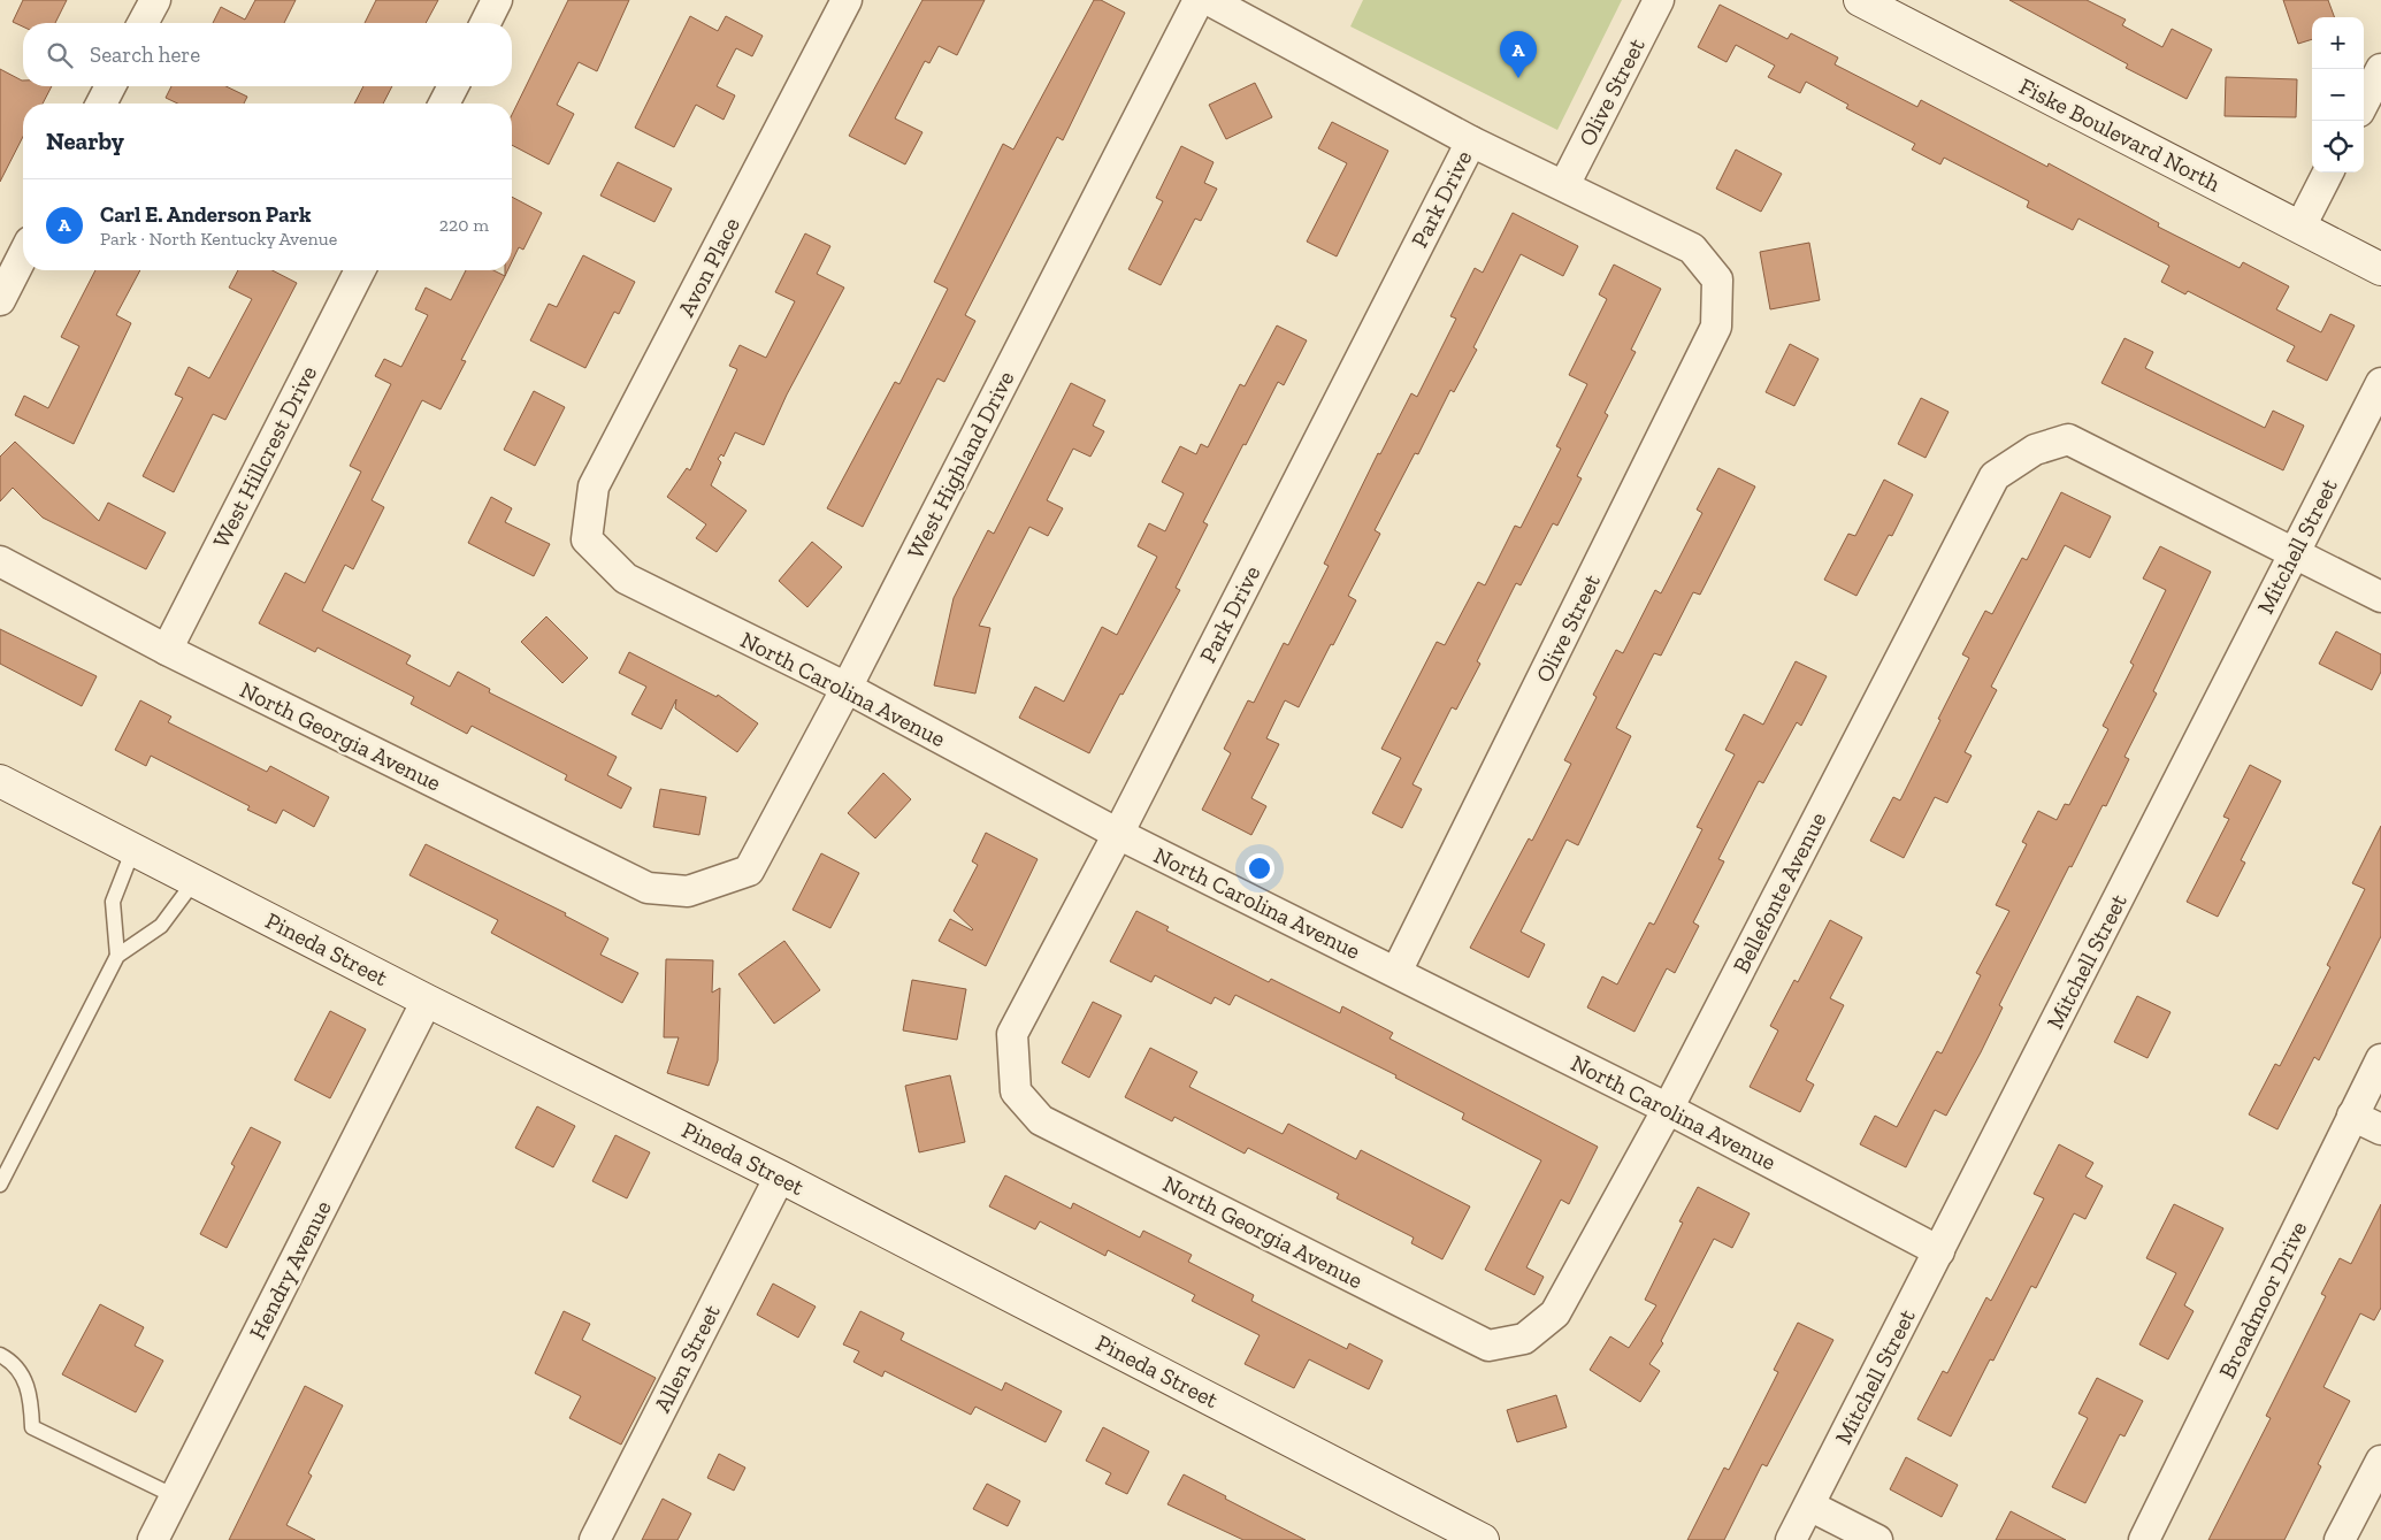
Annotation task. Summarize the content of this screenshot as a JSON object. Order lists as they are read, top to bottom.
{
  "streets": {
    "street": [
      "Olive Street",
      "Fiske Boulevard North",
      "Park Drive",
      "Avon Place",
      "West Hillcrest Drive",
      "West Highland Drive",
      "Mitchell Street",
      "North Carolina Avenue",
      "North Georgia Avenue",
      "Bellefonte Avenue",
      "Pineda Street",
      "Hendry Avenue",
      "Broadmoor Drive",
      "Allen Street"
    ]
  },
  "crossings": [
    ["Olive Street", "North Carolina Avenue"],
    ["Park Drive", "North Carolina Avenue"],
    ["Park Drive", "North Georgia Avenue"],
    ["Avon Place", "North Carolina Avenue"],
    ["West Hillcrest Drive", "North Georgia Avenue"],
    ["West Highland Drive", "North Carolina Avenue"],
    ["West Highland Drive", "North Georgia Avenue"],
    ["Mitchell Street", "North Carolina Avenue"],
    ["Mitchell Street", "Bellefonte Avenue"],
    ["North Carolina Avenue", "Bellefonte Avenue"],
    ["North Georgia Avenue", "Bellefonte Avenue"],
    ["Pineda Street", "Hendry Avenue"],
    ["Pineda Street", "Allen Street"]
  ],
  "page": {
    "map_buttons": ["+", "−"],
    "search": "Search here",
    "pins": "A",
    "heading": "Nearby",
    "list": [
      {
        "mark": "A",
        "name": "Carl E. Anderson Park",
        "note": "Park · North Kentucky Avenue",
        "value": "220 m"
      }
    ]
  }
}
